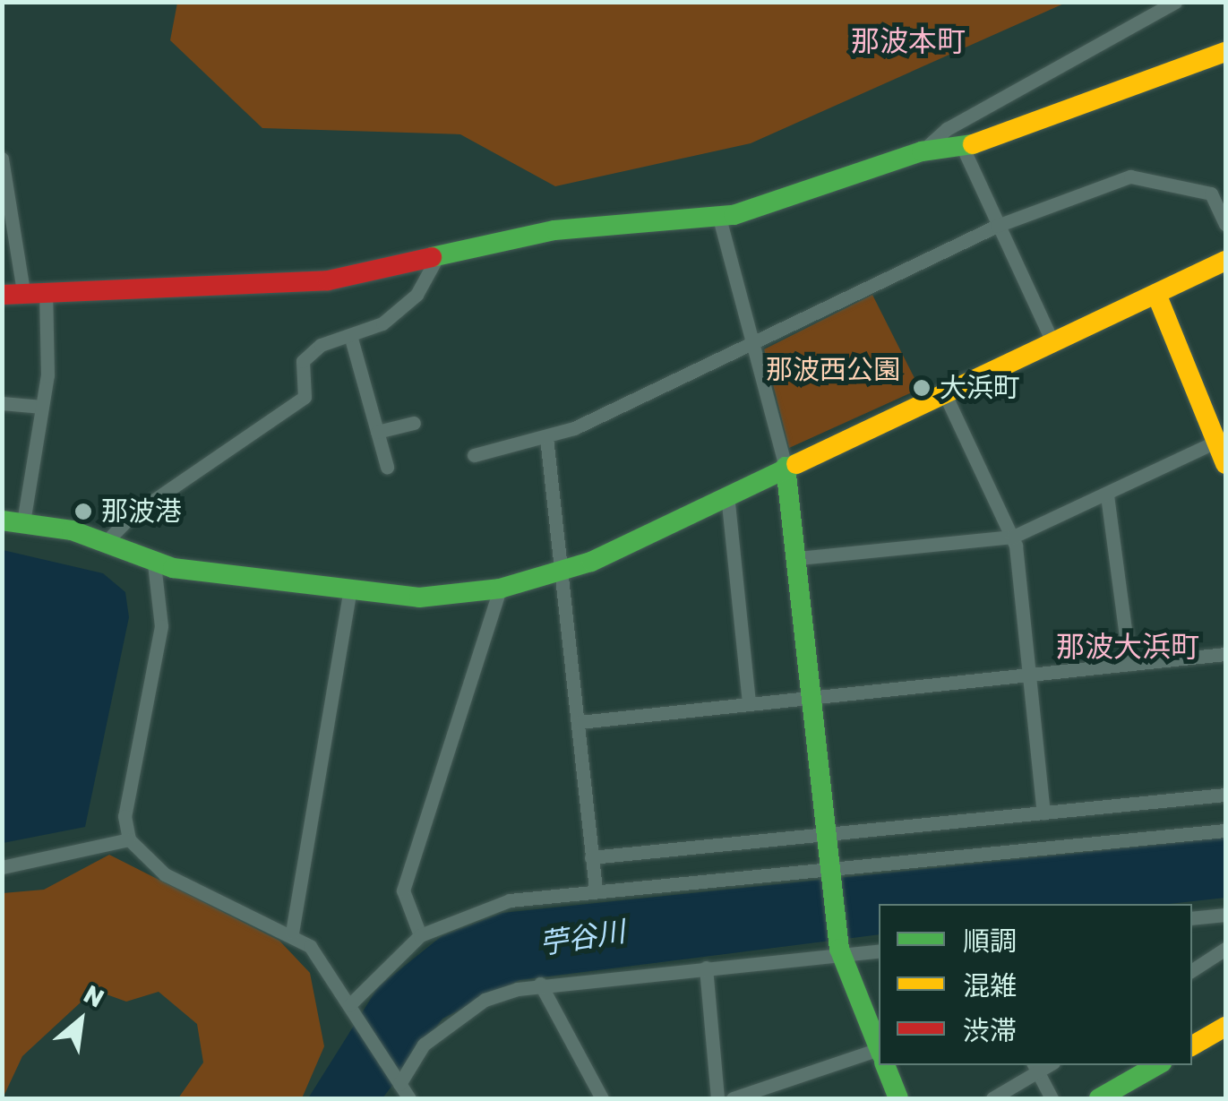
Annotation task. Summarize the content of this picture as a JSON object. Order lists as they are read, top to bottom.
{
  "districts": ["那波本町", "那波大浜町"],
  "water": ["苧谷川"],
  "parks": ["那波西公園"],
  "places": ["大浜町", "那波港"],
  "legend": ["順調", "混雑", "渋滞"],
  "north": "top right"
}
